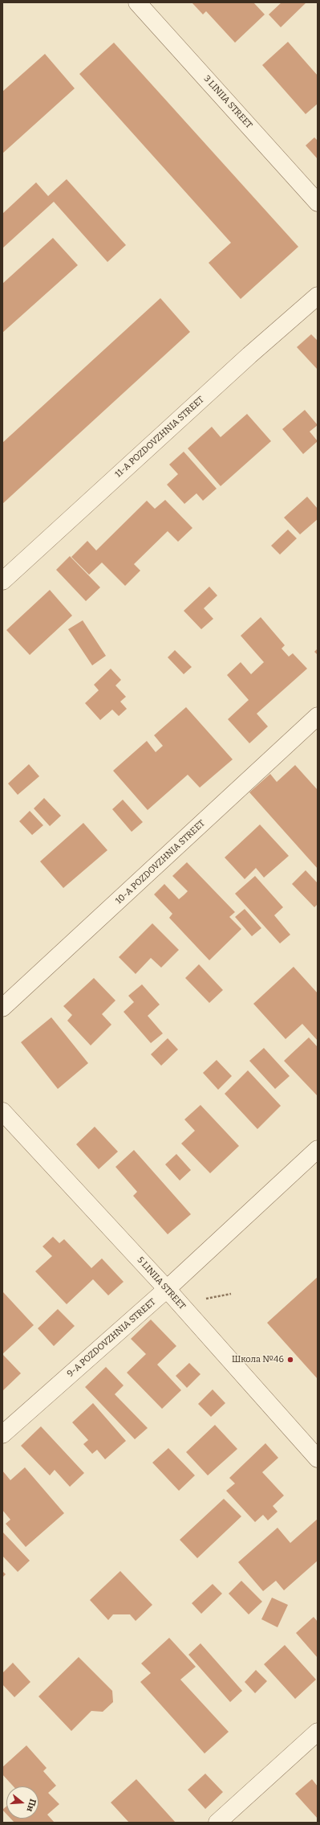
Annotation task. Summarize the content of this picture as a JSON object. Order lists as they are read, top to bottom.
{
  "streets": {
    "street": [
      "3 LINIIA STREET",
      "11-A POZDOVZHNIA STREET",
      "10-A POZDOVZHNIA STREET",
      "5 LINIIA STREET",
      "9-A POZDOVZHNIA STREET"
    ]
  },
  "crossings": [
    ["5 LINIIA STREET", "9-A POZDOVZHNIA STREET"]
  ],
  "places": ["Школа №46"],
  "north": "right"
}
